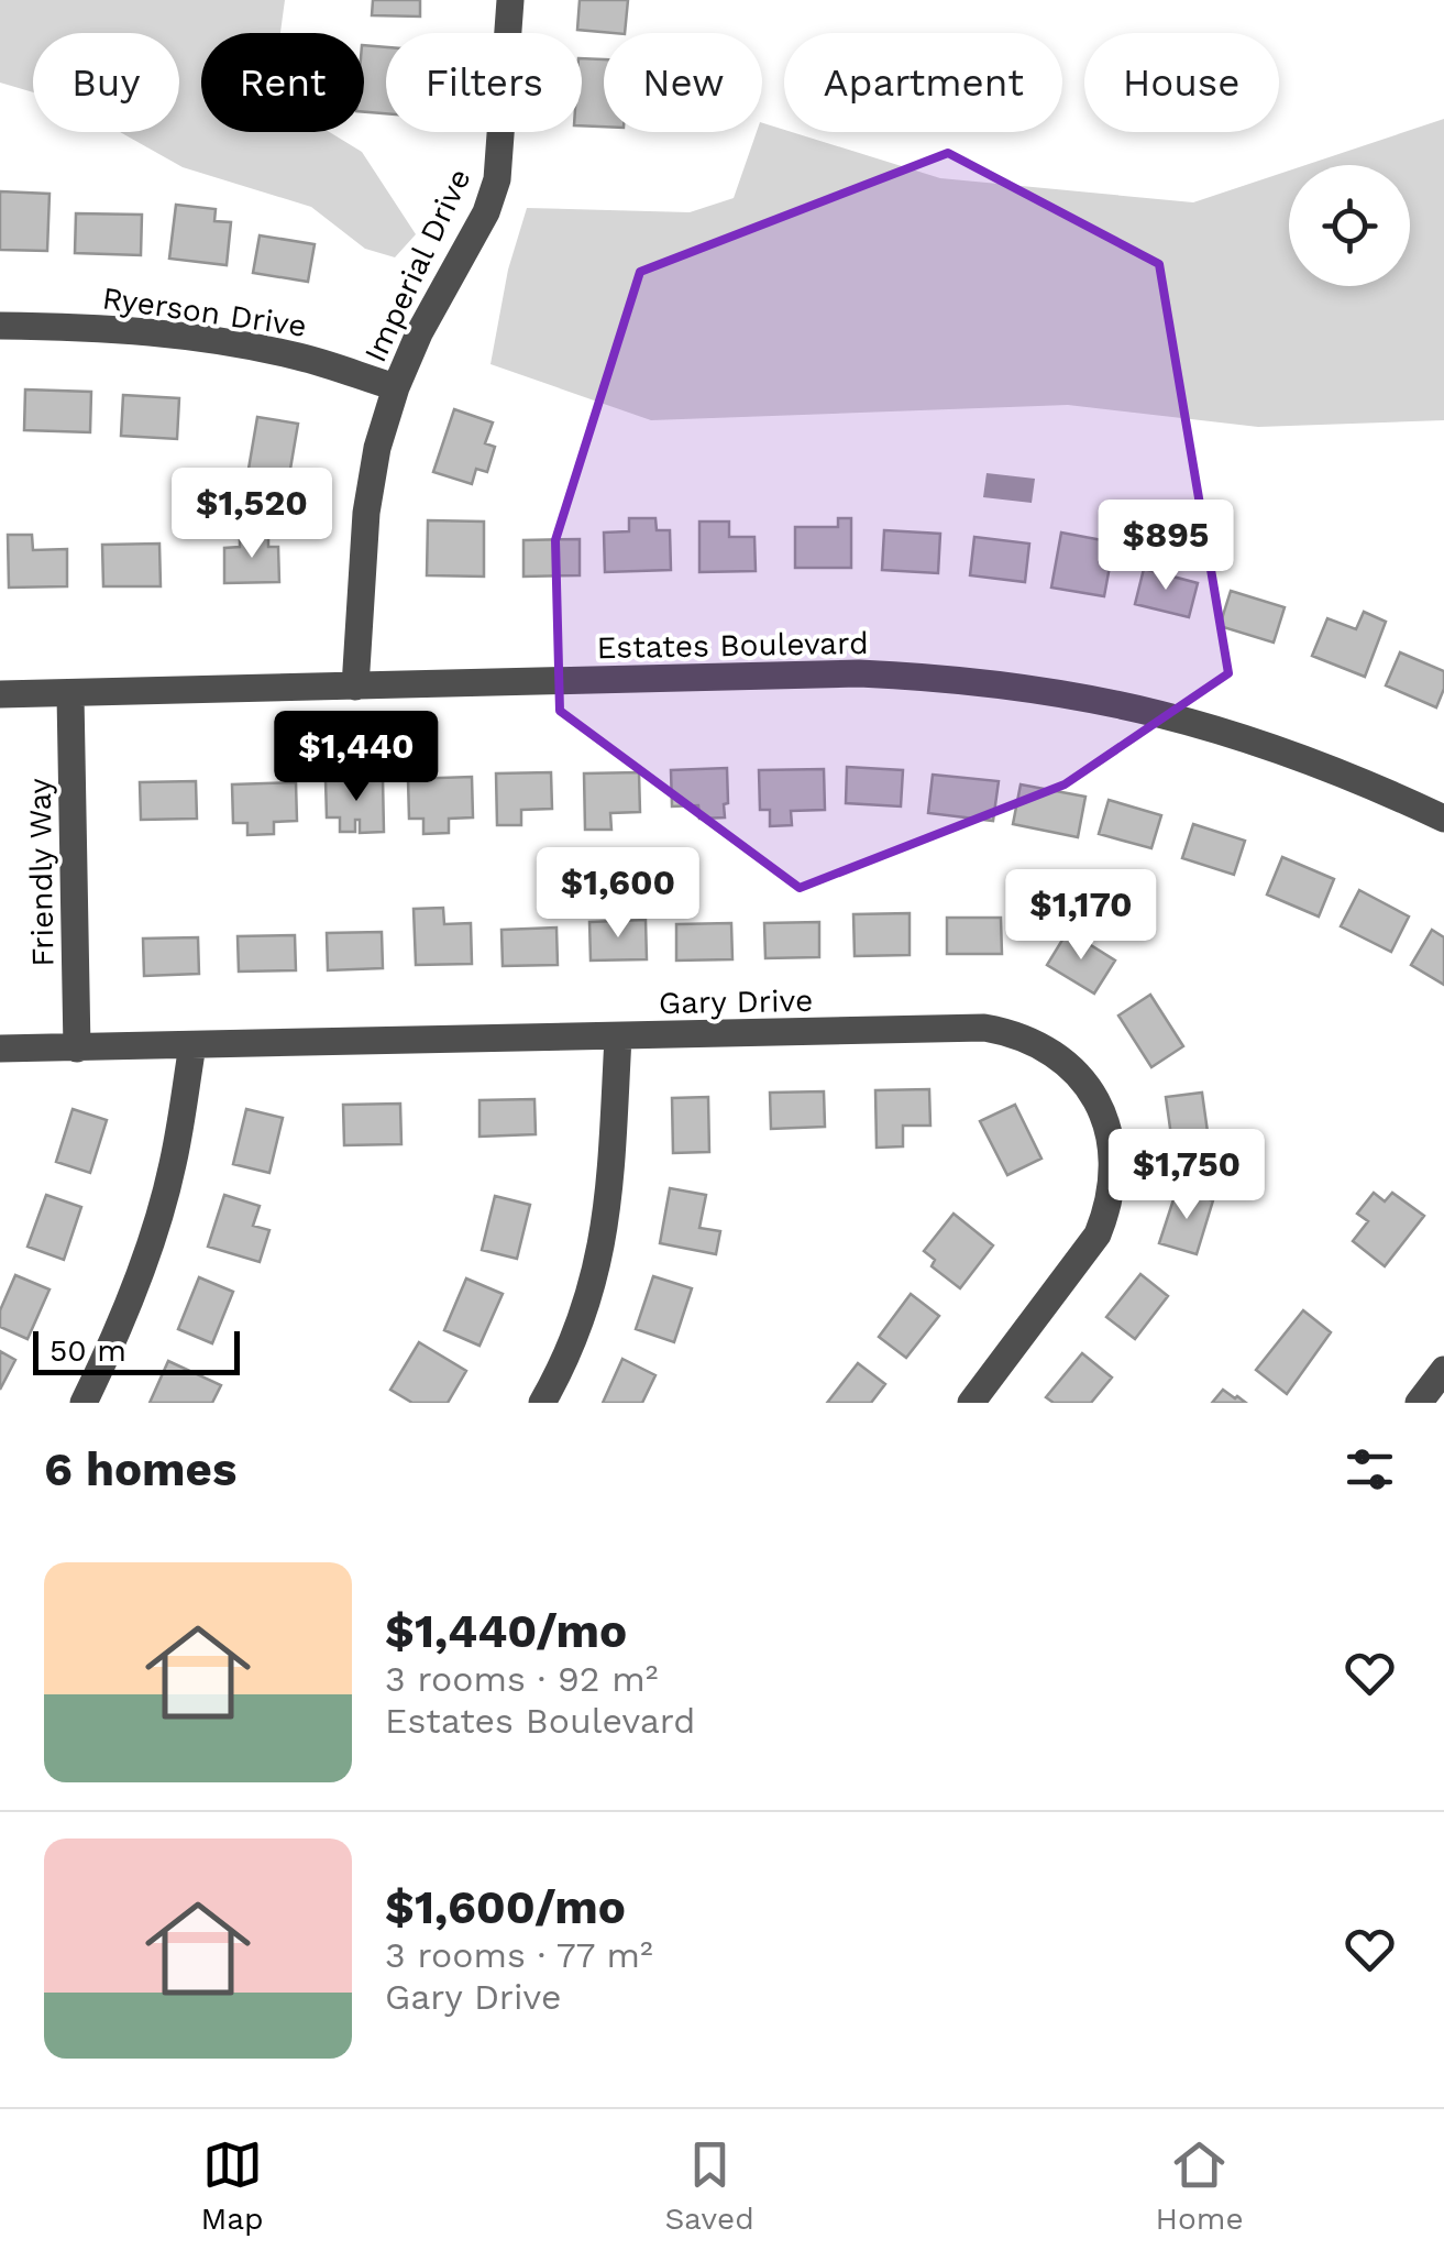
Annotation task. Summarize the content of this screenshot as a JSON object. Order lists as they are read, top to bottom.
{
  "streets": {
    "street": [
      "Imperial Drive",
      "Ryerson Drive",
      "Estates Boulevard",
      "Friendly Way",
      "Gary Drive"
    ]
  },
  "crossings": [
    ["Imperial Drive", "Ryerson Drive"],
    ["Imperial Drive", "Estates Boulevard"],
    ["Estates Boulevard", "Friendly Way"],
    ["Friendly Way", "Gary Drive"]
  ],
  "scale_bar": "50 m",
  "page": {
    "chip": [
      "Buy",
      "Rent",
      "Filters",
      "New",
      "Apartment",
      "House"
    ],
    "price": [
      "$1,520",
      "$895",
      "$1,440",
      "$1,600",
      "$1,170",
      "$1,750"
    ],
    "scale": "50 m",
    "heading": "6 homes",
    "list": [
      {
        "name": "$1,440/mo",
        "note": "3 rooms · 92 m² · Estates Boulevard"
      },
      {
        "name": "$1,600/mo",
        "note": "3 rooms · 77 m² · Gary Drive"
      }
    ],
    "tabs": ["Map", "Saved", "Home"]
  }
}
